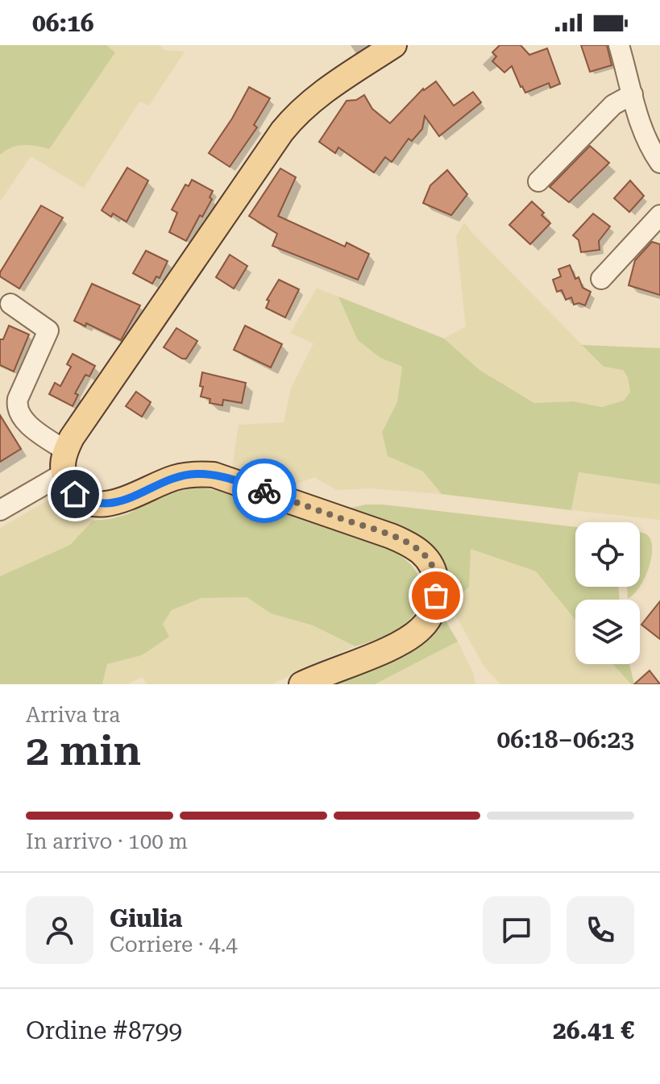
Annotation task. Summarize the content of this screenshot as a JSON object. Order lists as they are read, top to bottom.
{
  "page": {
    "status": "06:16",
    "heading": ["2 min", "Arriva tra", "06:18–06:23"],
    "panel": [
      "Giulia",
      "Corriere · 4.4",
      "Ordine #8799",
      "26.41 €"
    ],
    "bar": "In arrivo · 100 m"
  }
}
